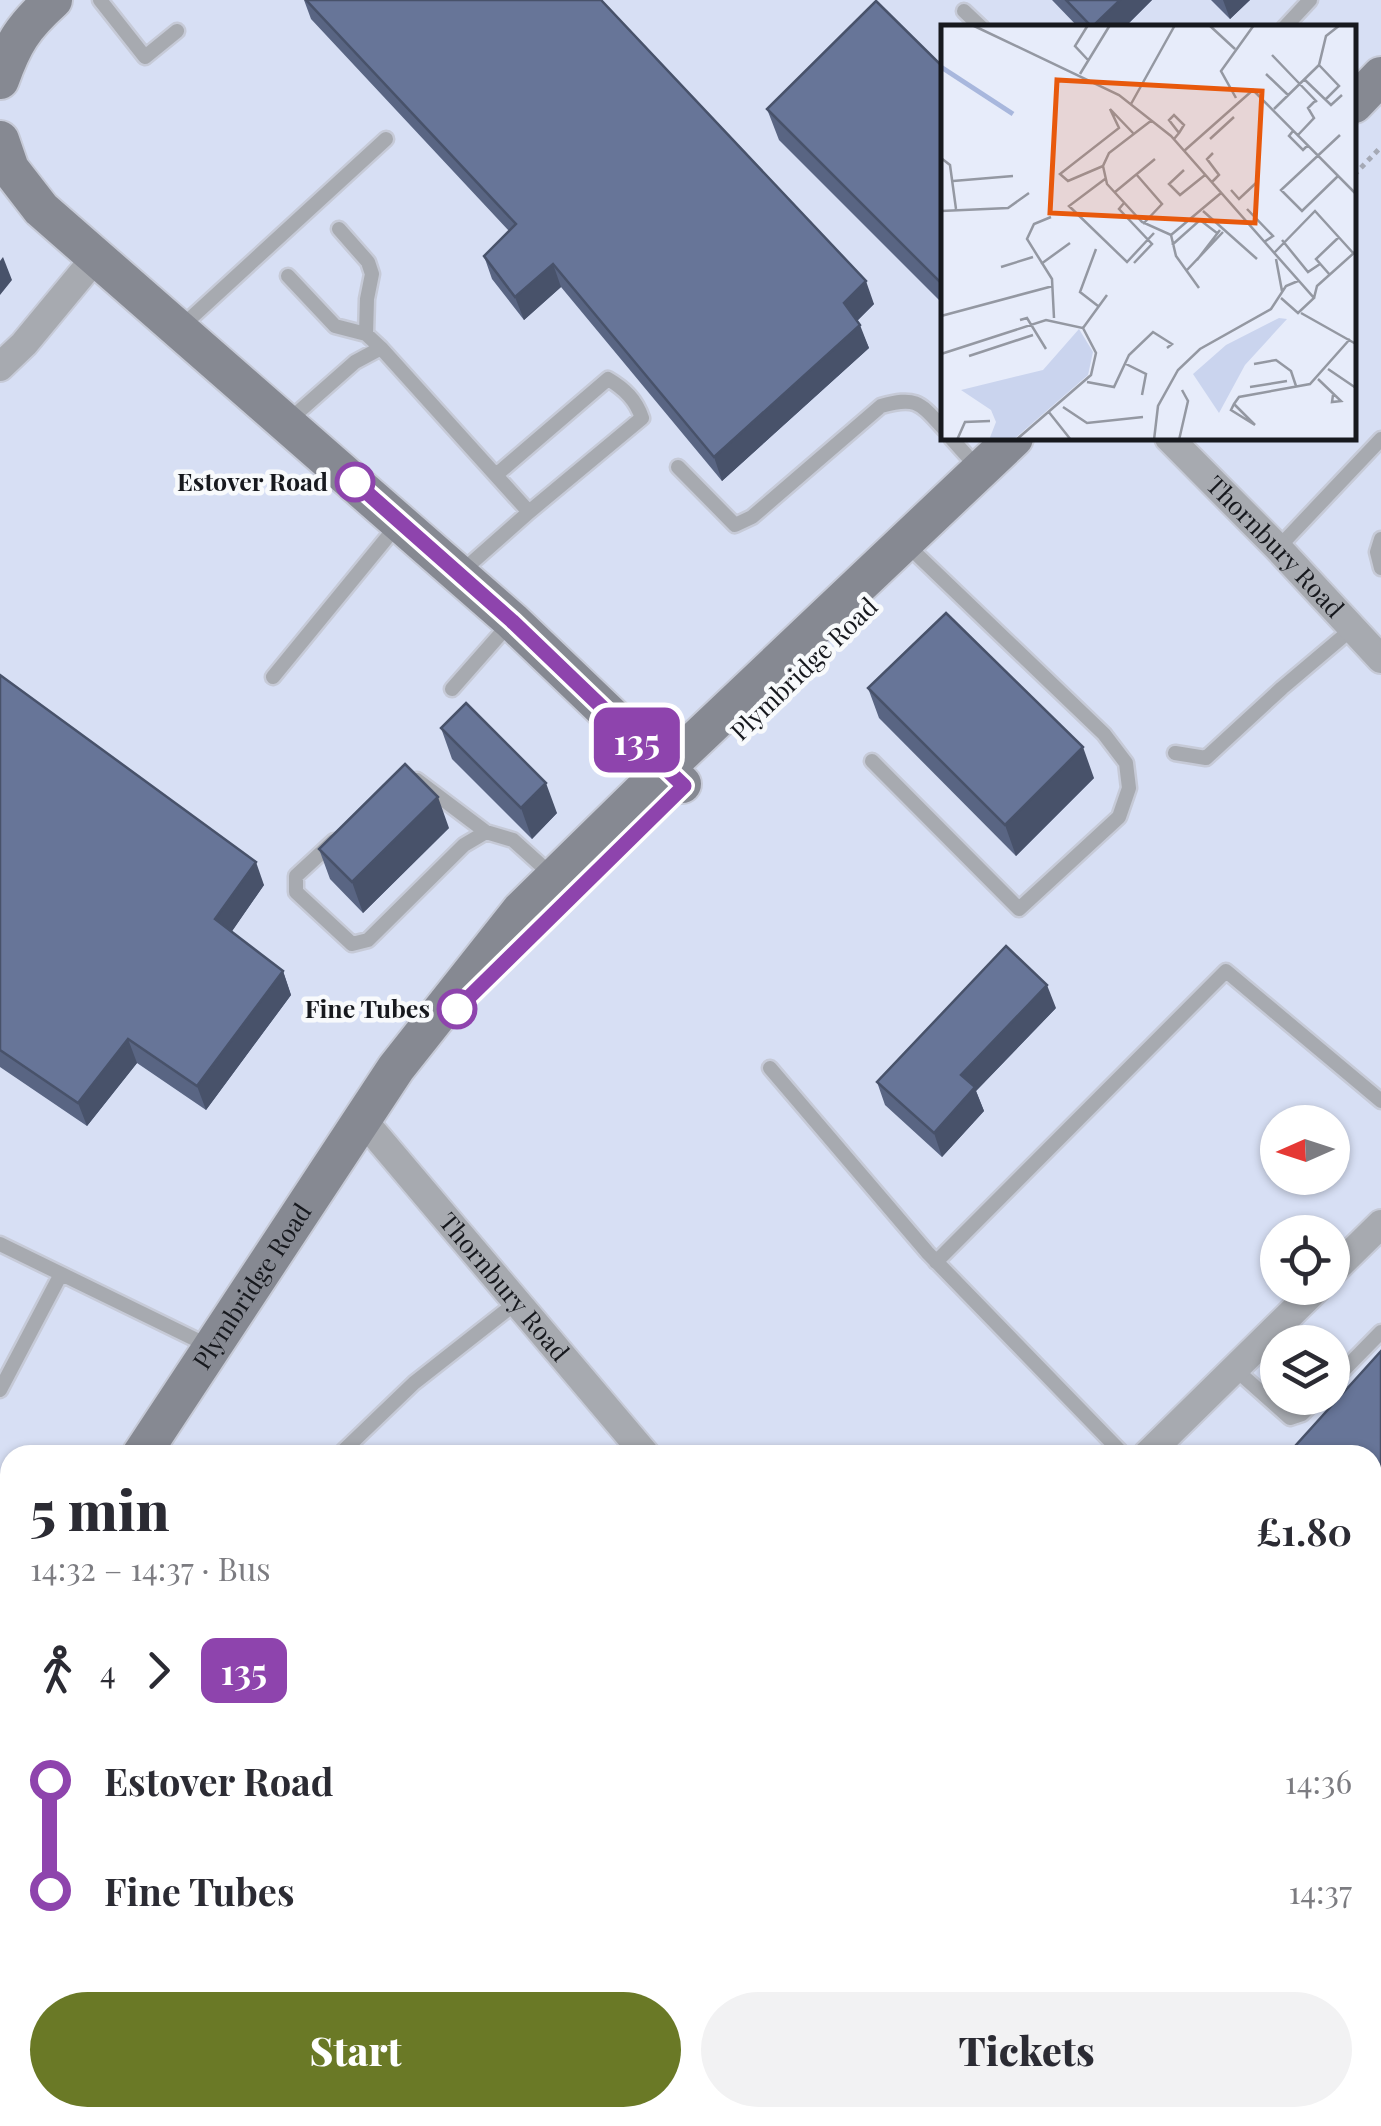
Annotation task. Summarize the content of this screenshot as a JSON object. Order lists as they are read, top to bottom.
{
  "streets": {
    "main road": ["Plymbridge Road"],
    "street": ["Thornbury Road"]
  },
  "crossings": [
    ["Thornbury Road", "Plymbridge Road"]
  ],
  "places": ["Estover Road", "Fine Tubes"],
  "lines": ["bus line 135"],
  "north": "left",
  "page": {
    "on_map": "135",
    "heading": ["5 min", "14:32 – 14:37 · Bus", "£1.80"],
    "legs": ["4", "135"],
    "list": [
      {
        "name": "Estover Road",
        "value": "14:36"
      },
      {
        "name": "Fine Tubes",
        "value": "14:37"
      }
    ],
    "buttons": ["Start", "Tickets"]
  }
}
